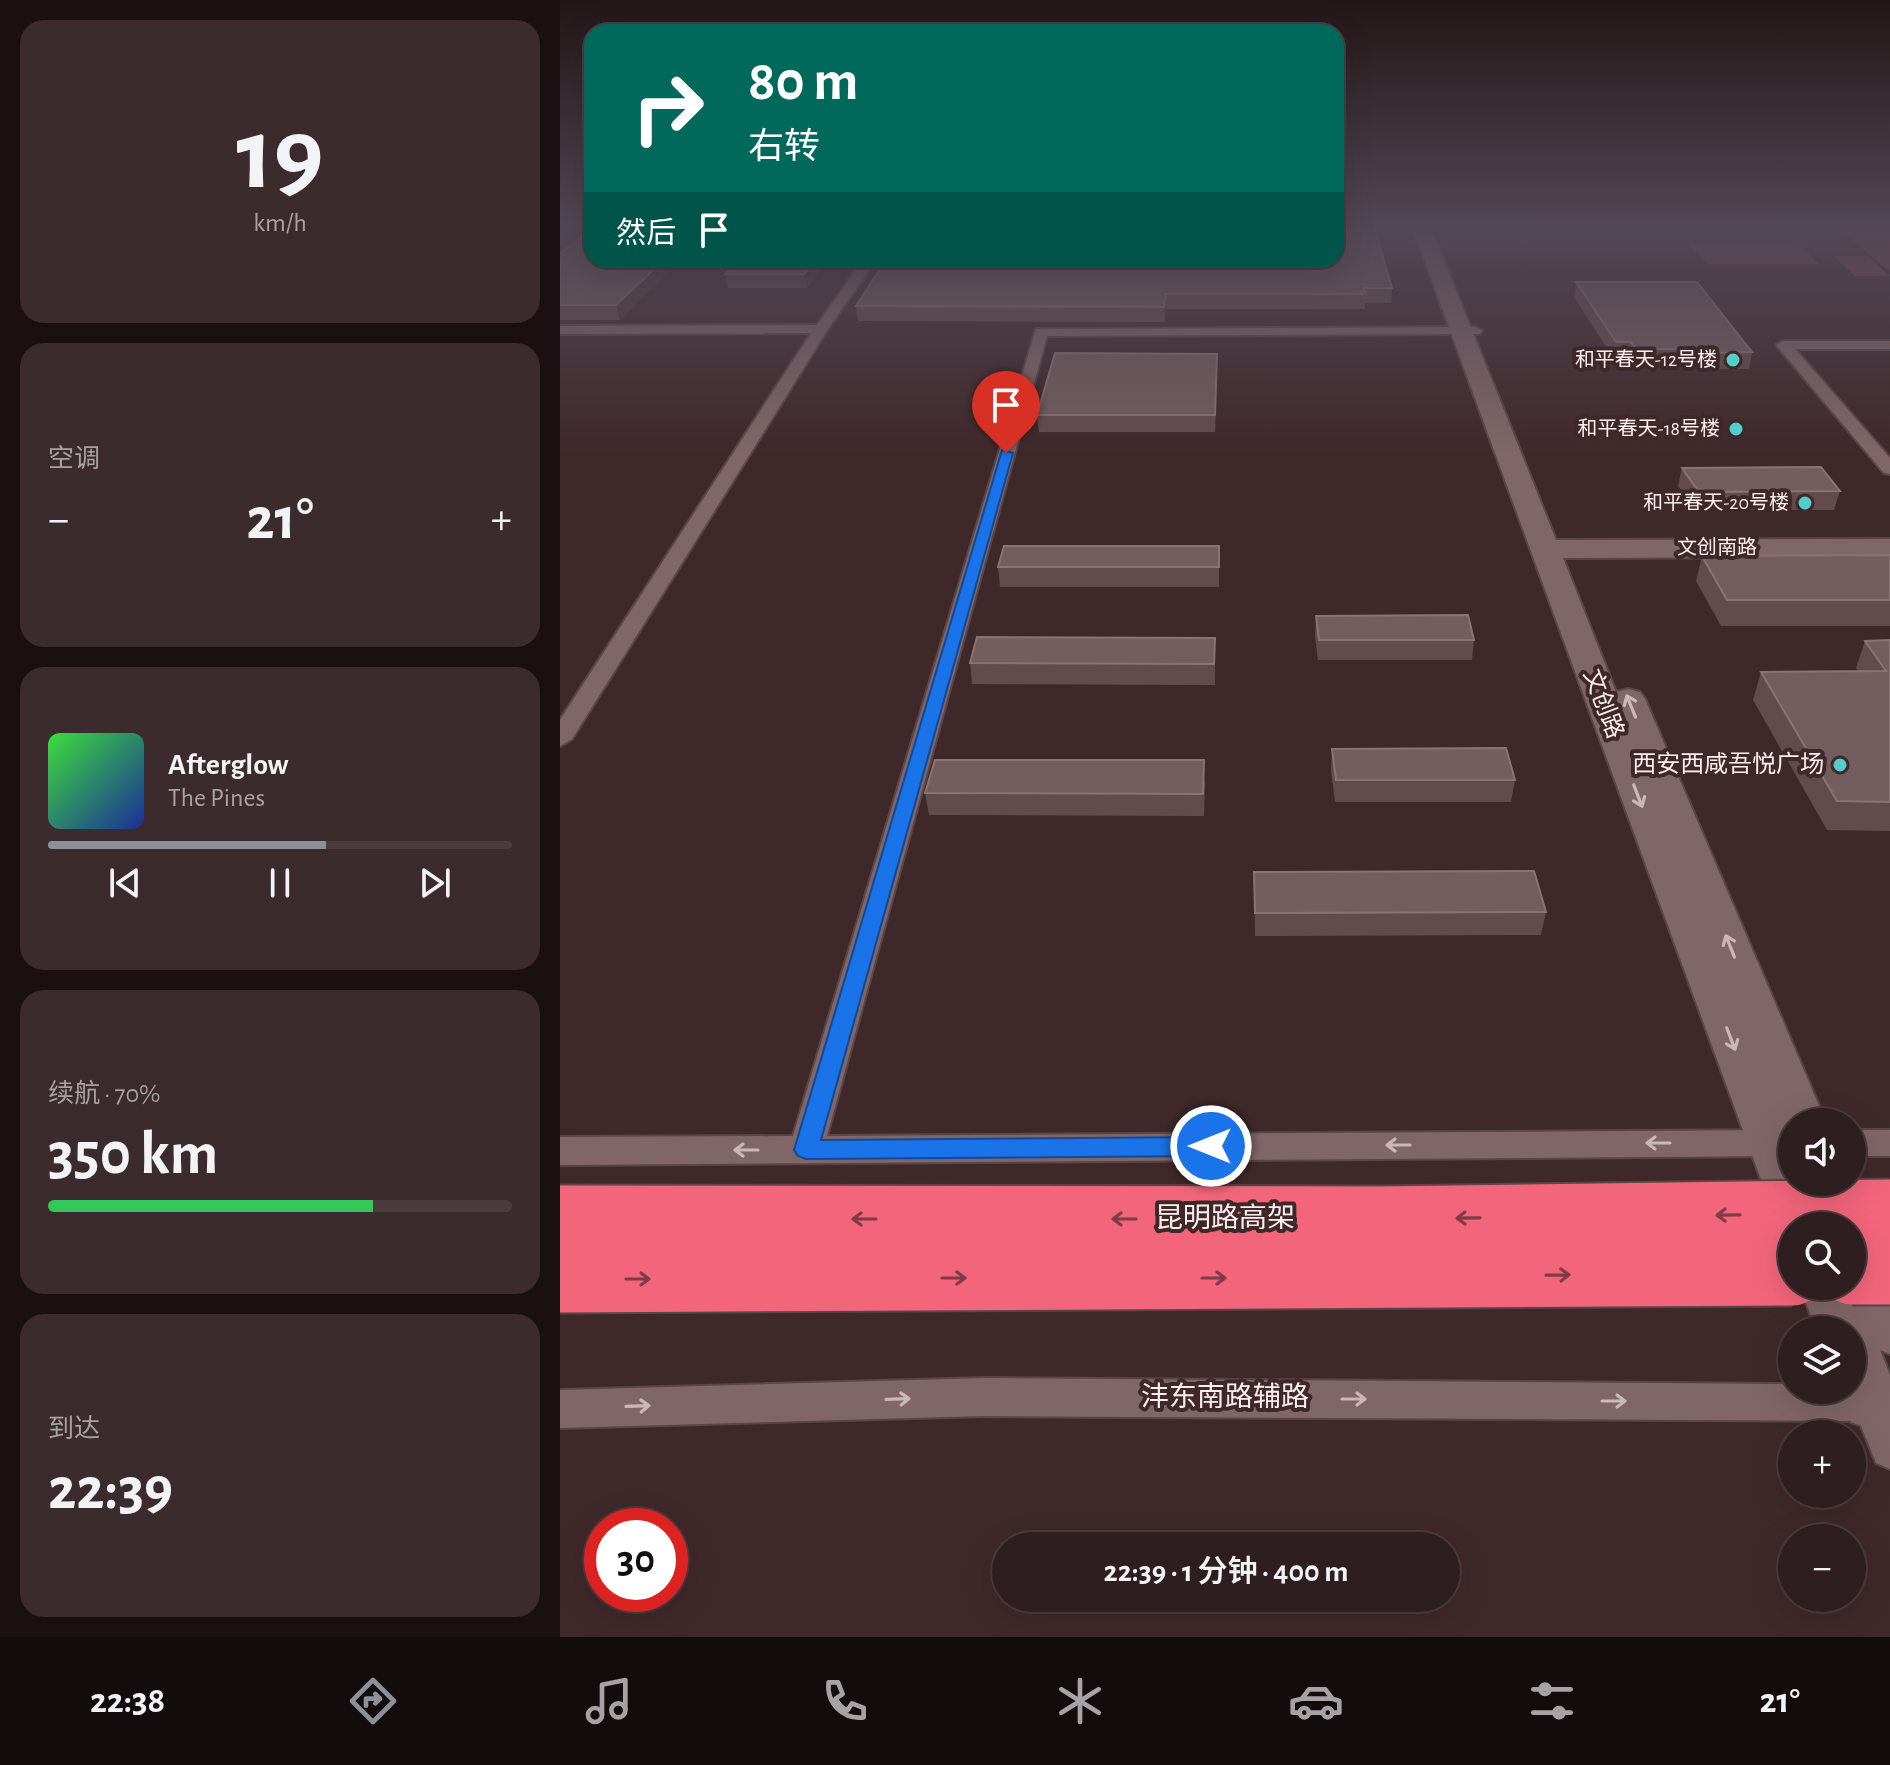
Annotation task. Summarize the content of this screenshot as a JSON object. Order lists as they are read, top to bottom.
{
  "streets": {
    "highway": ["昆明路高架"],
    "street": ["文创南路", "文创路", "沣东南路辅路"]
  },
  "crossings": [
    ["文创南路", "文创路"]
  ],
  "one_way": ["沣东南路辅路"],
  "places": [
    "和平春天-12号楼",
    "和平春天-18号楼",
    "和平春天-20号楼",
    "西安西咸吾悦广场"
  ],
  "page": {
    "tile": [
      ["19", "km/h"],
      "空调",
      ["续航 · 70%", "350 km"],
      ["到达", "22:39"]
    ],
    "turn": ["80 m", "右转"],
    "then": "然后",
    "heat": ["−", "21°", "+"],
    "song": ["Afterglow", "The Pines"],
    "map_buttons": ["+", "−"],
    "limit": "30",
    "trip": "22:39 · 1 分钟 · 400 m",
    "tabs": ["22:38", "21°"]
  }
}
